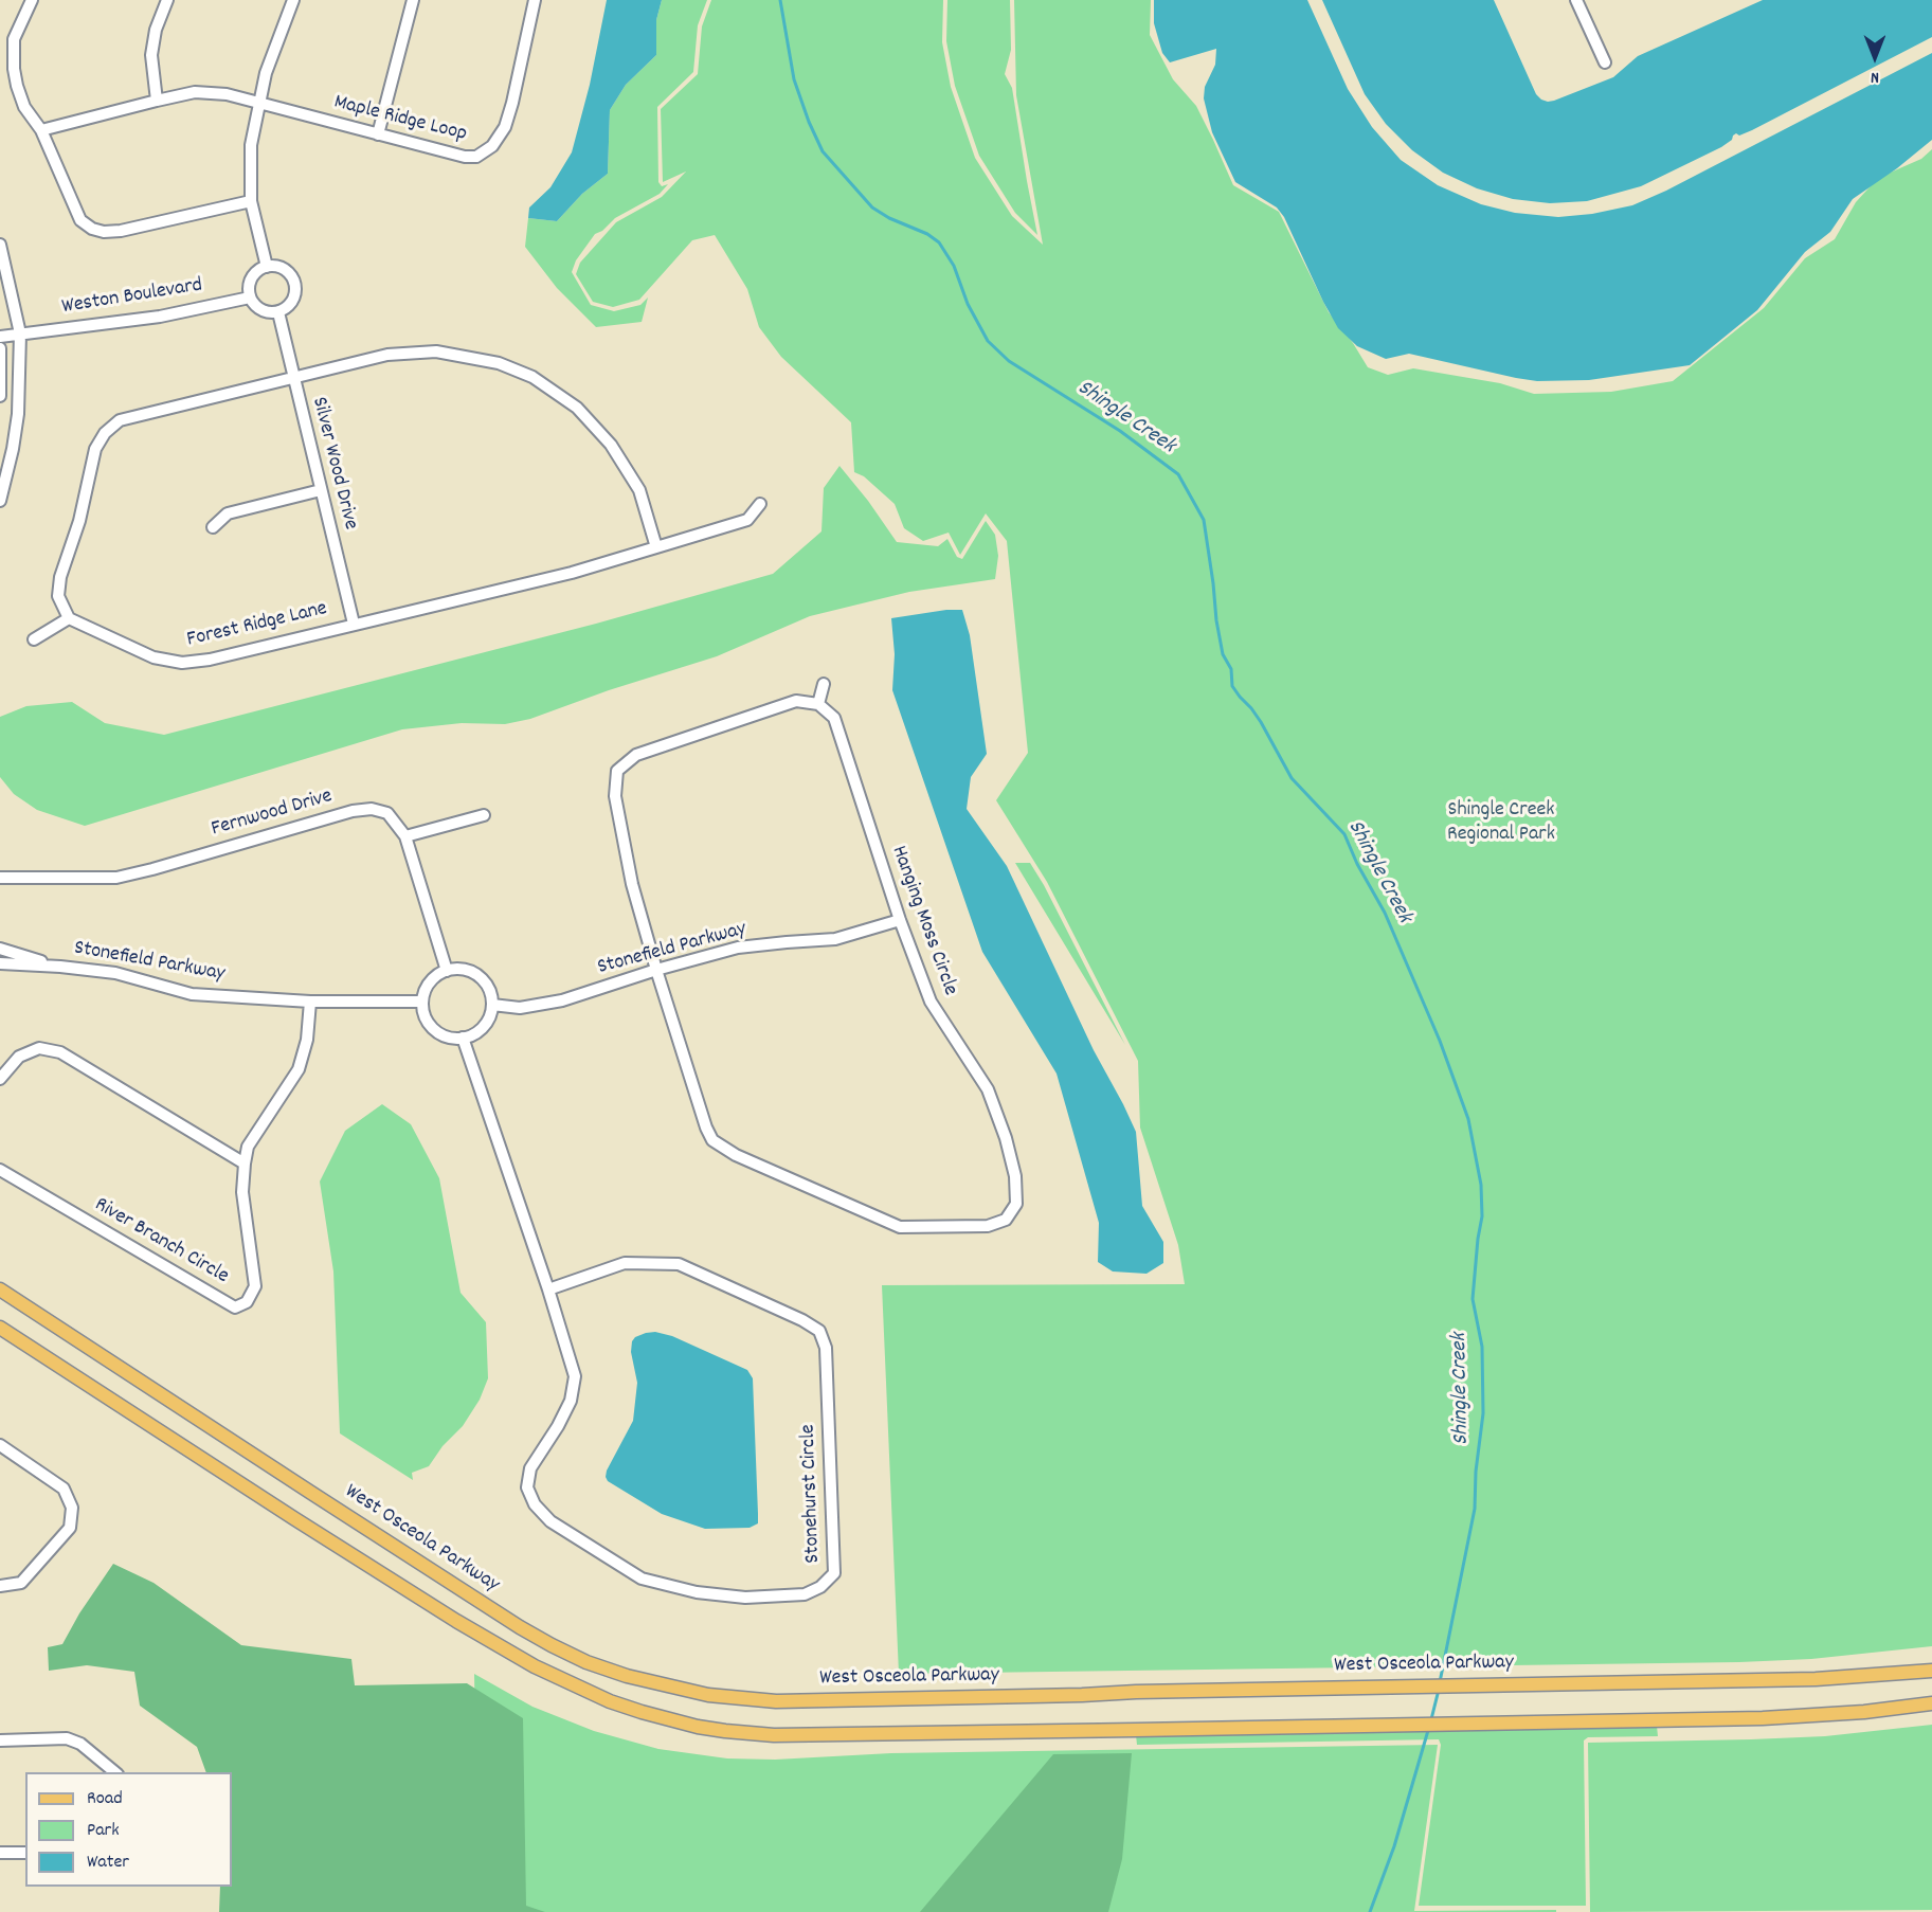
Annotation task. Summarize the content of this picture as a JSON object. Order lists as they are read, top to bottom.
{
  "streets": {
    "main road": ["West Osceola Parkway"],
    "street": [
      "Maple Ridge Loop",
      "Weston Boulevard",
      "Silver Wood Drive",
      "Forest Ridge Lane",
      "Fernwood Drive",
      "Hanging Moss Circle",
      "Stonefield Parkway",
      "River Branch Circle",
      "Stonehurst Circle"
    ]
  },
  "crossings": [
    ["Weston Boulevard", "Silver Wood Drive"],
    ["Silver Wood Drive", "Forest Ridge Lane"],
    ["Fernwood Drive", "Stonefield Parkway"],
    ["Fernwood Drive", "Stonehurst Circle"],
    ["Hanging Moss Circle", "Stonefield Parkway"],
    ["Stonefield Parkway", "River Branch Circle"],
    ["Stonefield Parkway", "Stonehurst Circle"]
  ],
  "water": ["Shingle Creek"],
  "parks": ["Shingle Creek Regional Park"],
  "legend": ["Road", "Park", "Water"],
  "north": "bottom"
}
